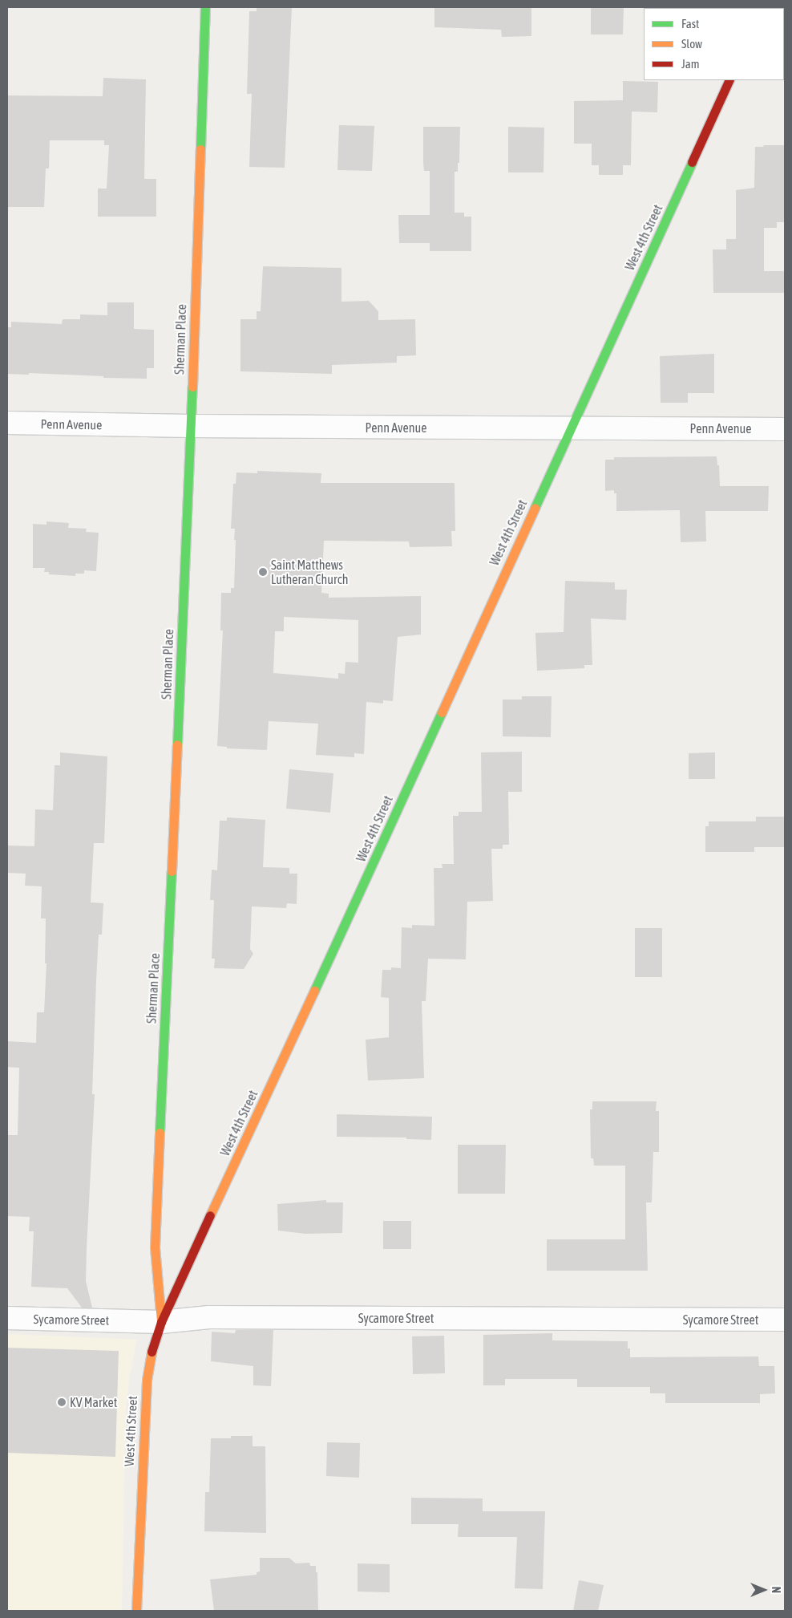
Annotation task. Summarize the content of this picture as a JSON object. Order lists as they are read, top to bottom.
{
  "streets": {
    "main road": ["West 4th Street", "Sherman Place"],
    "street": ["Penn Avenue", "Sycamore Street"]
  },
  "crossings": [
    ["West 4th Street", "Sherman Place"],
    ["West 4th Street", "Penn Avenue"],
    ["West 4th Street", "Sycamore Street"],
    ["Sherman Place", "Penn Avenue"],
    ["Sherman Place", "Sycamore Street"]
  ],
  "places": ["Saint Matthews Lutheran Church", "KV Market"],
  "legend": ["Fast", "Slow", "Jam"],
  "north": "right"
}
